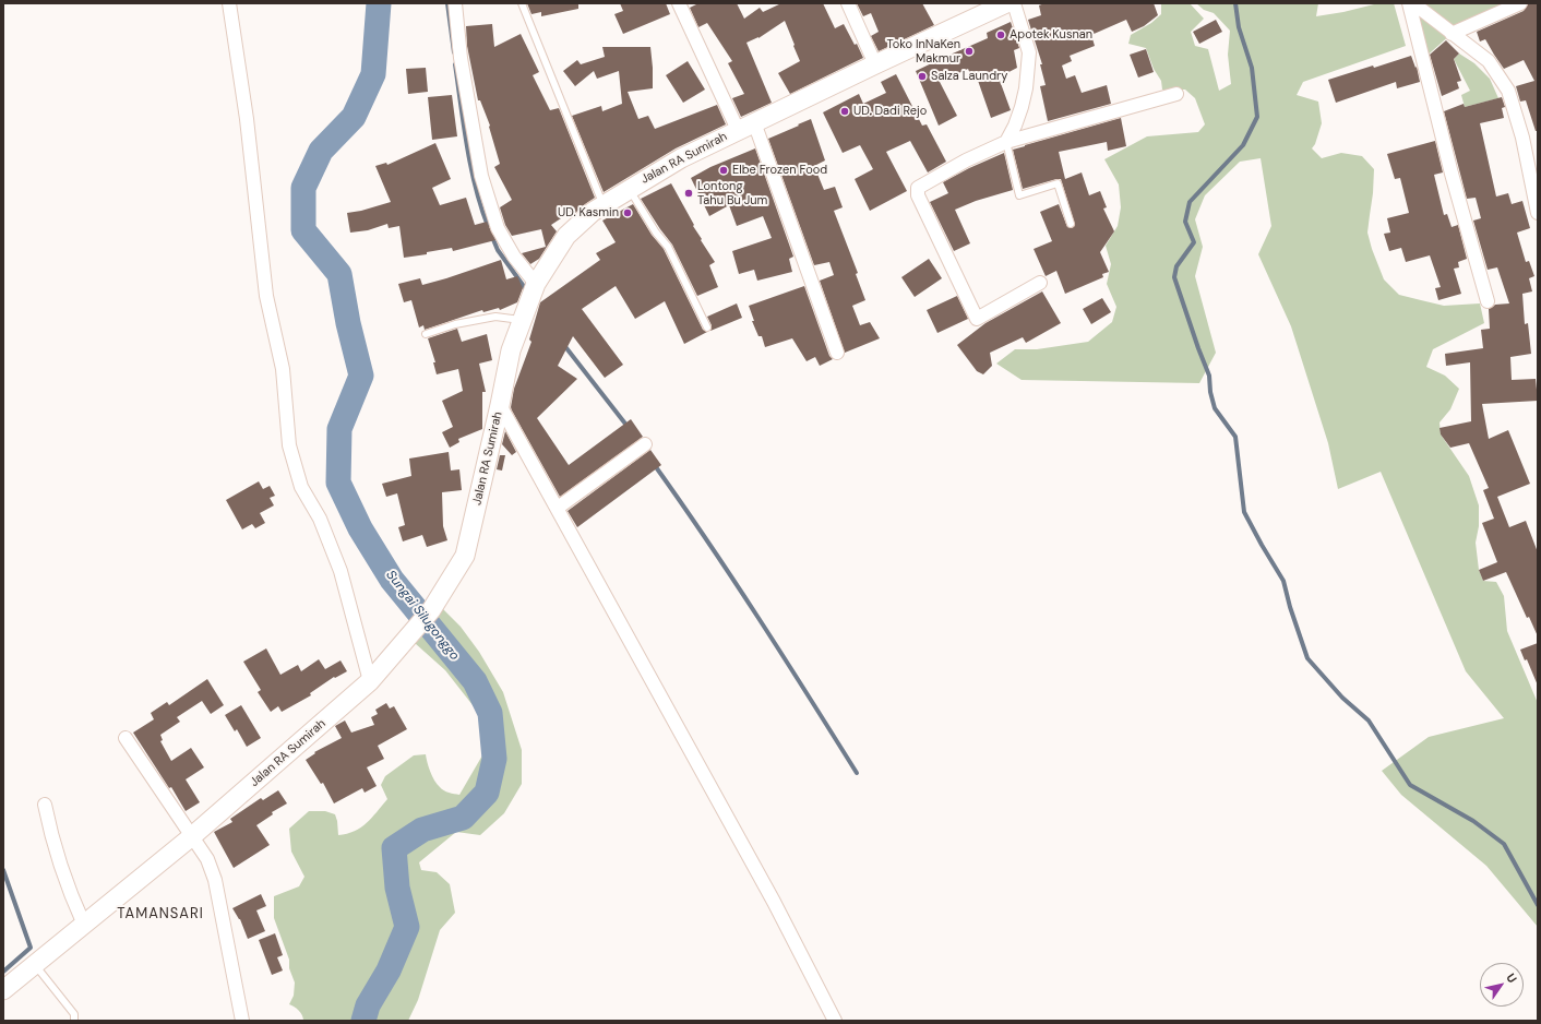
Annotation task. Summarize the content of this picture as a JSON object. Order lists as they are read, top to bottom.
{
  "streets": {
    "main road": ["Jalan RA Sumirah"]
  },
  "districts": ["TAMANSARI"],
  "water": ["Sungai Silugonggo"],
  "places": [
    "Apotek Kusnan",
    "Toko InNaKen Makmur",
    "Salza Laundry",
    "UD. Dadi Rejo",
    "Elbe Frozen Food",
    "Lontong Tahu Bu Jum",
    "UD. Kasmin"
  ],
  "north": "top right"
}
